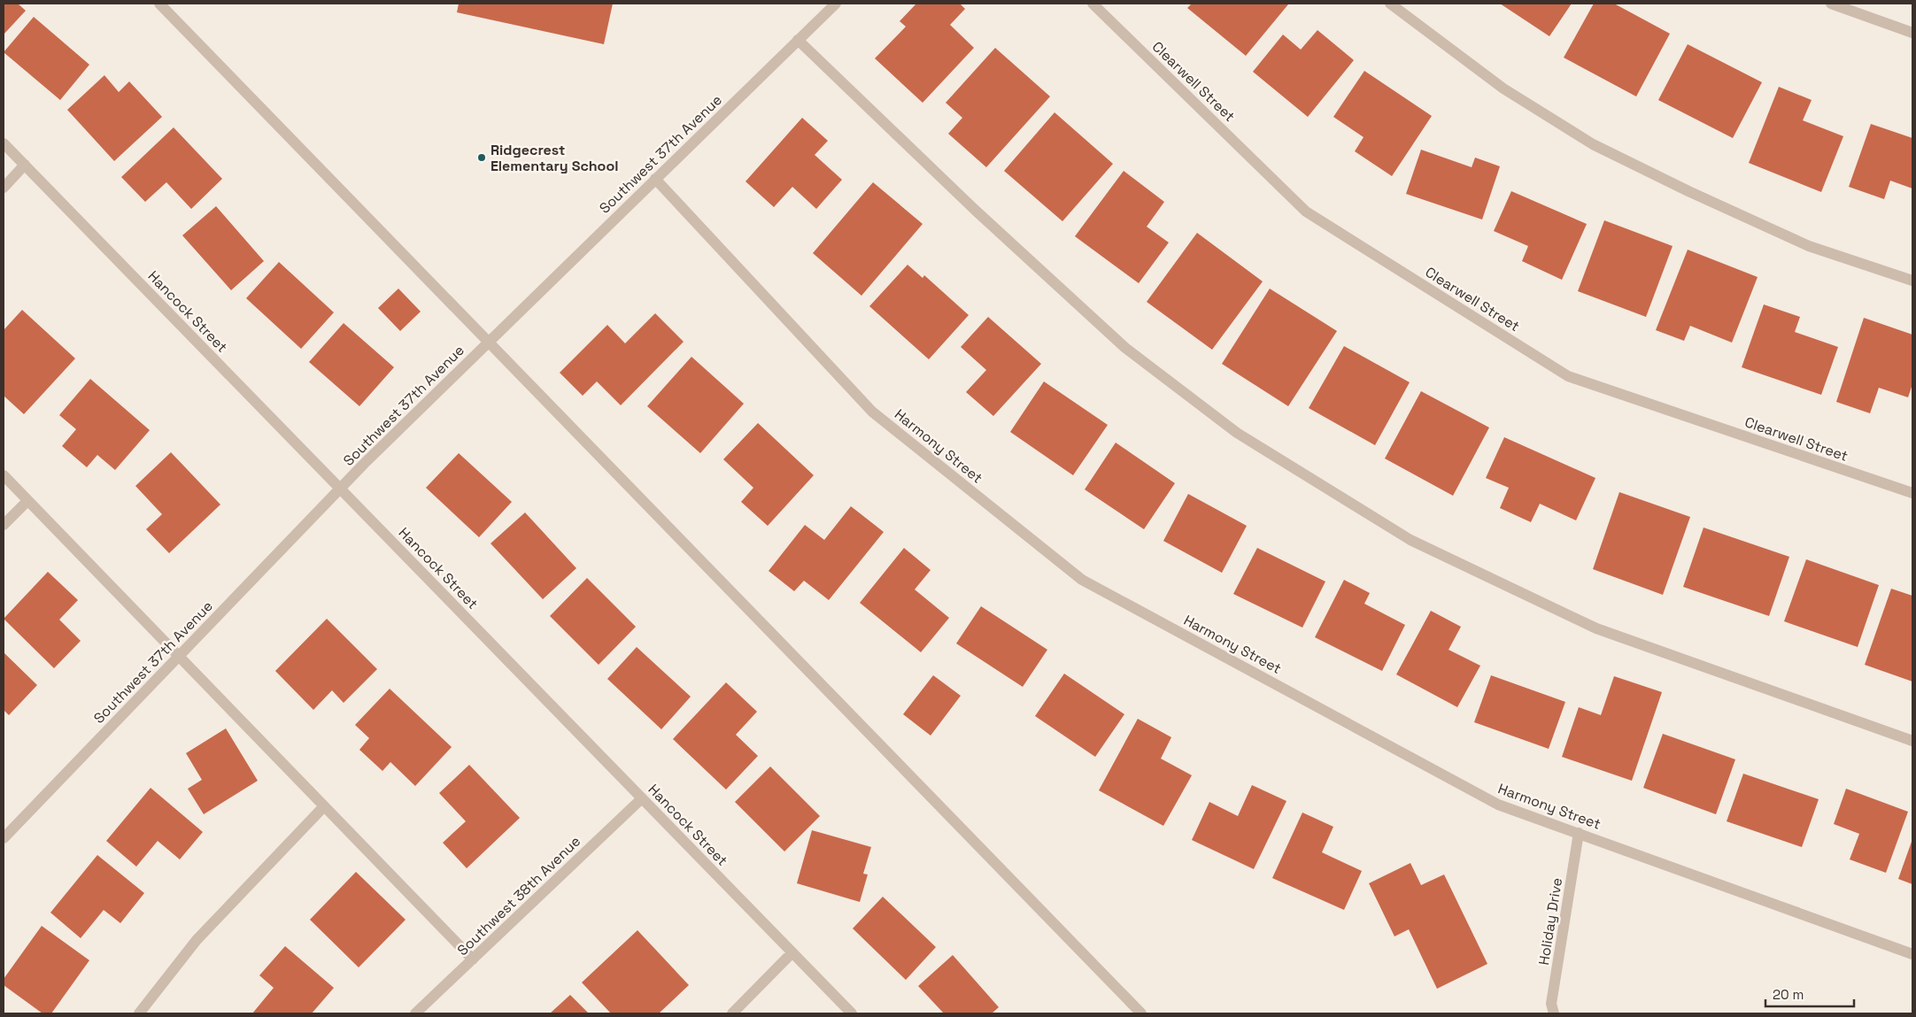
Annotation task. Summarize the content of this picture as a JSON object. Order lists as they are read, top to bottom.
{
  "streets": {
    "street": [
      "Clearwell Street",
      "Southwest 37th Avenue",
      "Hancock Street",
      "Harmony Street",
      "Southwest 38th Avenue",
      "Holiday Drive"
    ]
  },
  "crossings": [
    ["Southwest 37th Avenue", "Hancock Street"],
    ["Southwest 37th Avenue", "Harmony Street"],
    ["Hancock Street", "Southwest 38th Avenue"],
    ["Harmony Street", "Holiday Drive"]
  ],
  "places": ["Ridgecrest Elementary School"],
  "scale_bar": "20 m"
}
